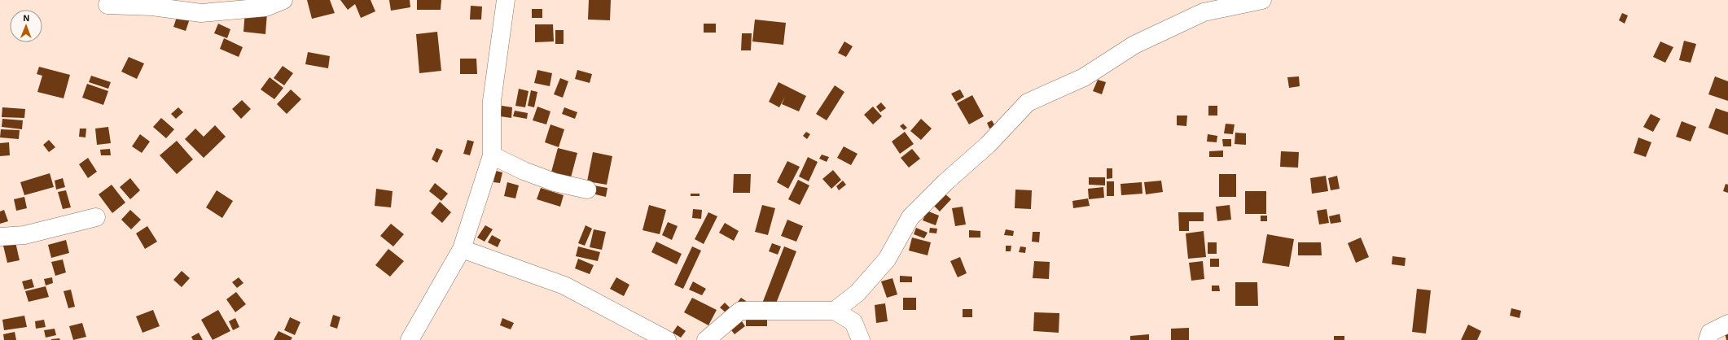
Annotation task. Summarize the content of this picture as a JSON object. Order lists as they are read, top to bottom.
{
  "north": "top"
}
